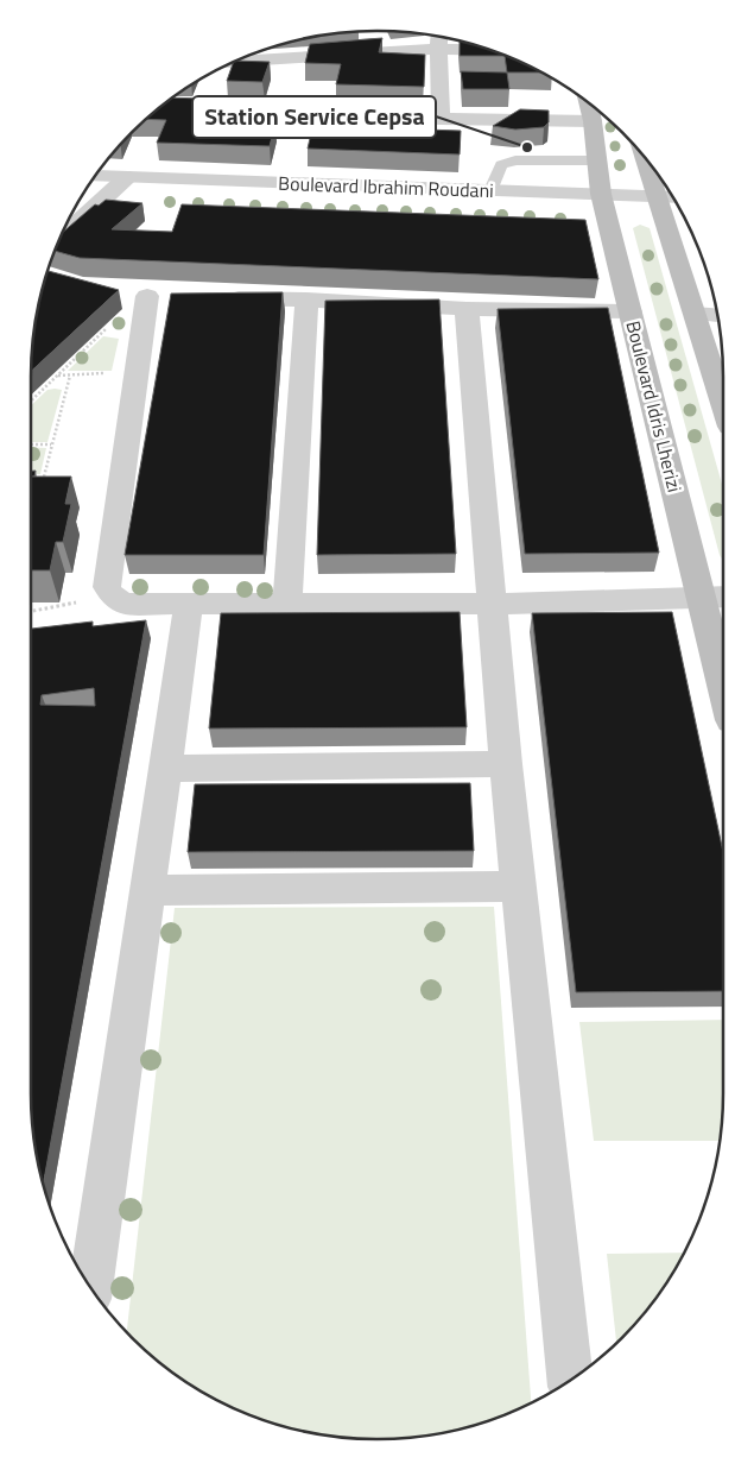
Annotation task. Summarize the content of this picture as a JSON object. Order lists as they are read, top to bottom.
{
  "streets": {
    "main road": ["Boulevard Idris Lherizi"],
    "street": ["Boulevard Ibrahim Roudani"]
  },
  "crossings": [
    ["Boulevard Ibrahim Roudani", "Boulevard Idris Lherizi"]
  ],
  "places": ["Station Service Cepsa"]
}
